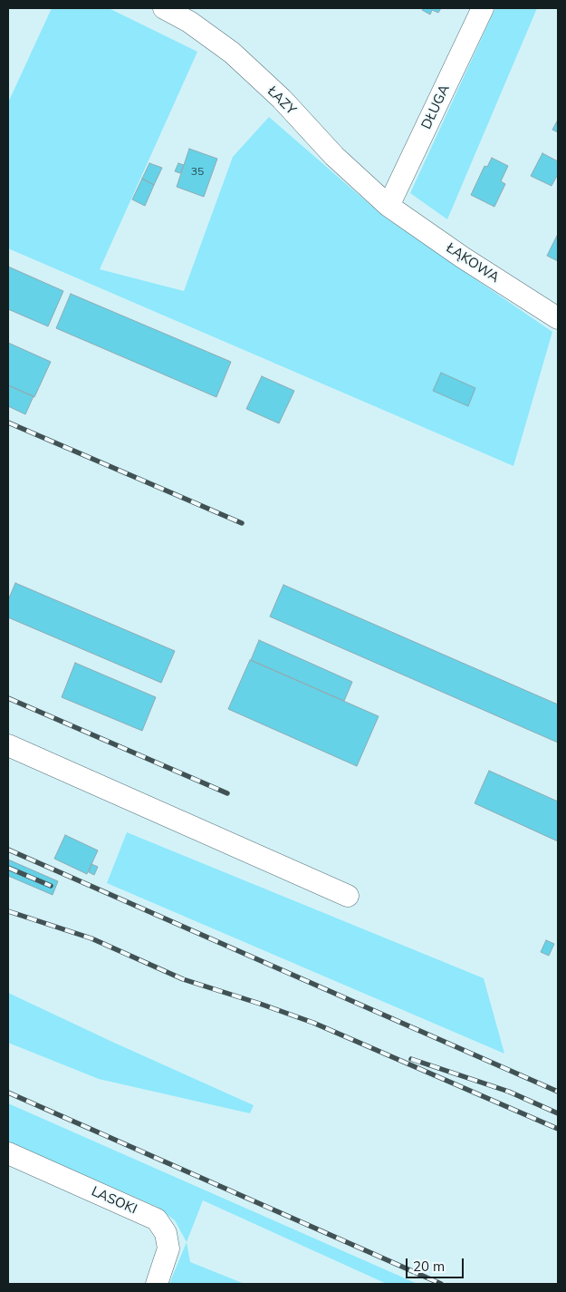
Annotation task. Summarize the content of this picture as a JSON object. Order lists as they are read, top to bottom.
{
  "streets": {
    "street": [
      "ŁAZY",
      "DŁUGA",
      "ŁĄKOWA",
      "LASOKI"
    ]
  },
  "crossings": [
    ["ŁAZY", "DŁUGA"],
    ["ŁAZY", "ŁĄKOWA"],
    ["DŁUGA", "ŁĄKOWA"]
  ],
  "house_numbers": ["35"],
  "scale_bar": "20 m"
}
